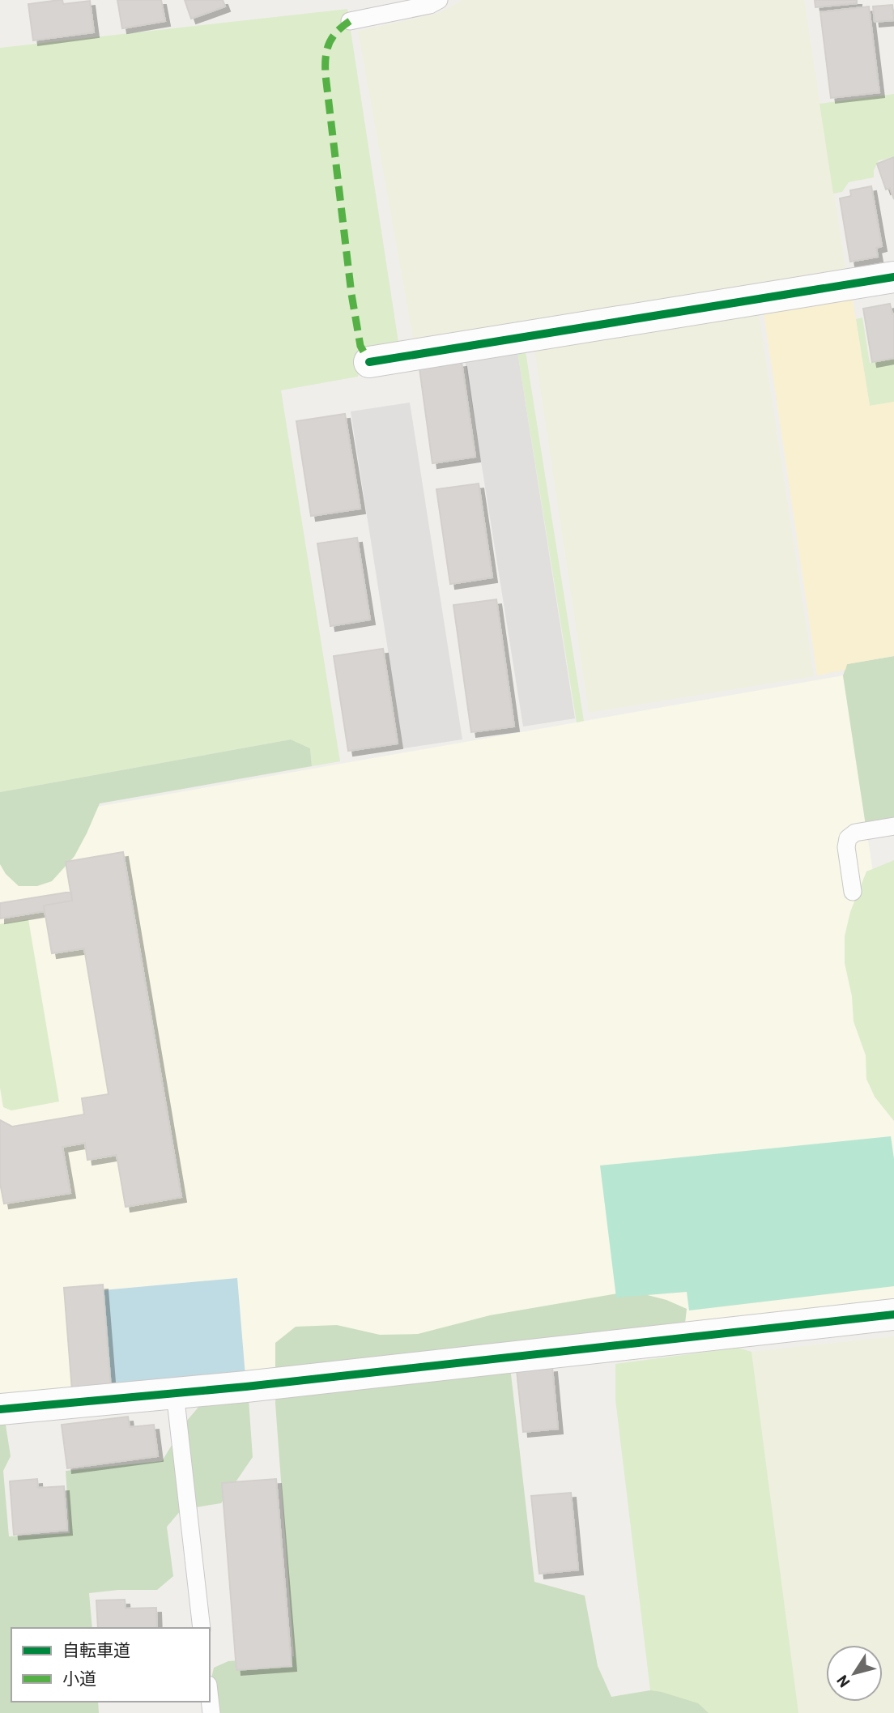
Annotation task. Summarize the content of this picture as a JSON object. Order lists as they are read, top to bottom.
{
  "legend": ["自転車道", "小道"],
  "north": "bottom left"
}
